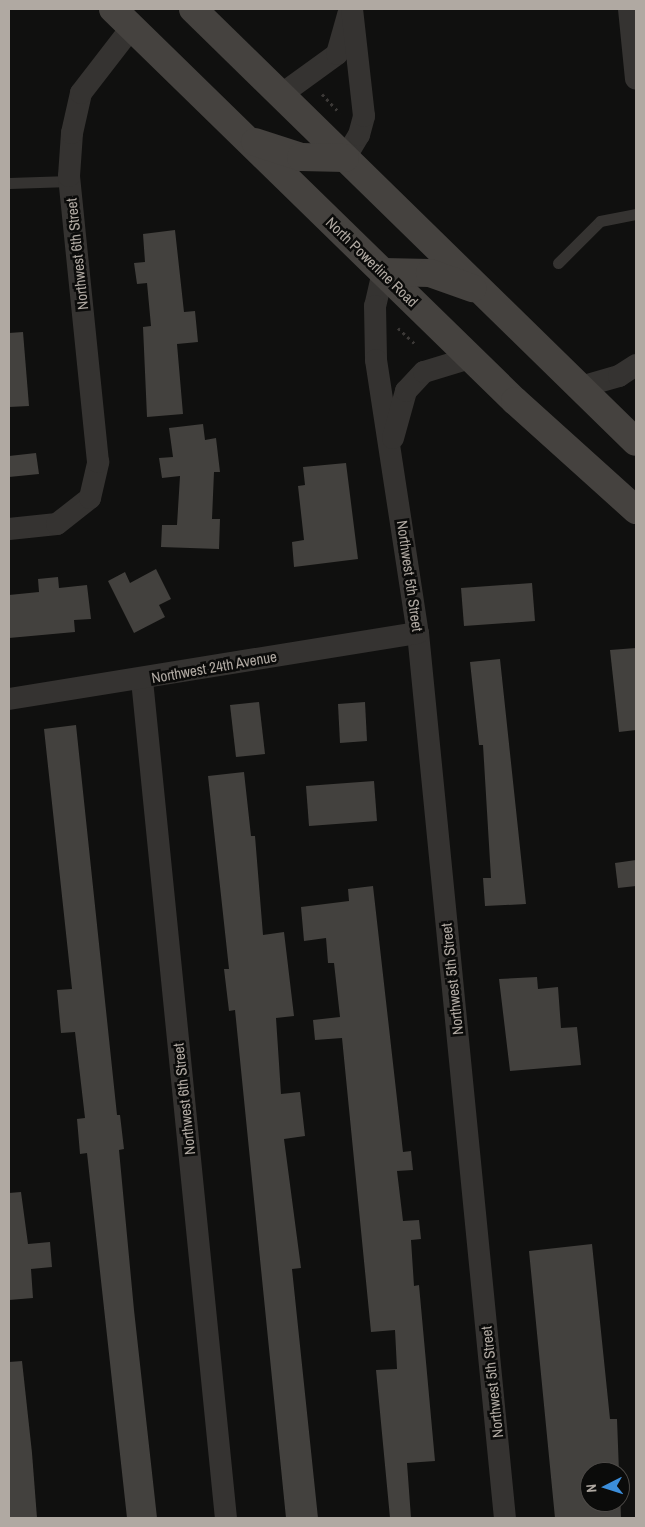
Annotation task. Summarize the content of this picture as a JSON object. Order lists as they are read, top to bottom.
{
  "streets": {
    "main road": ["North Powerline Road"],
    "street": ["Northwest 6th Street", "Northwest 5th Street", "Northwest 24th Avenue"]
  },
  "crossings": [
    ["Northwest 6th Street", "North Powerline Road"],
    ["Northwest 6th Street", "Northwest 24th Avenue"],
    ["North Powerline Road", "Northwest 5th Street"],
    ["Northwest 5th Street", "Northwest 24th Avenue"]
  ],
  "north": "left"
}
